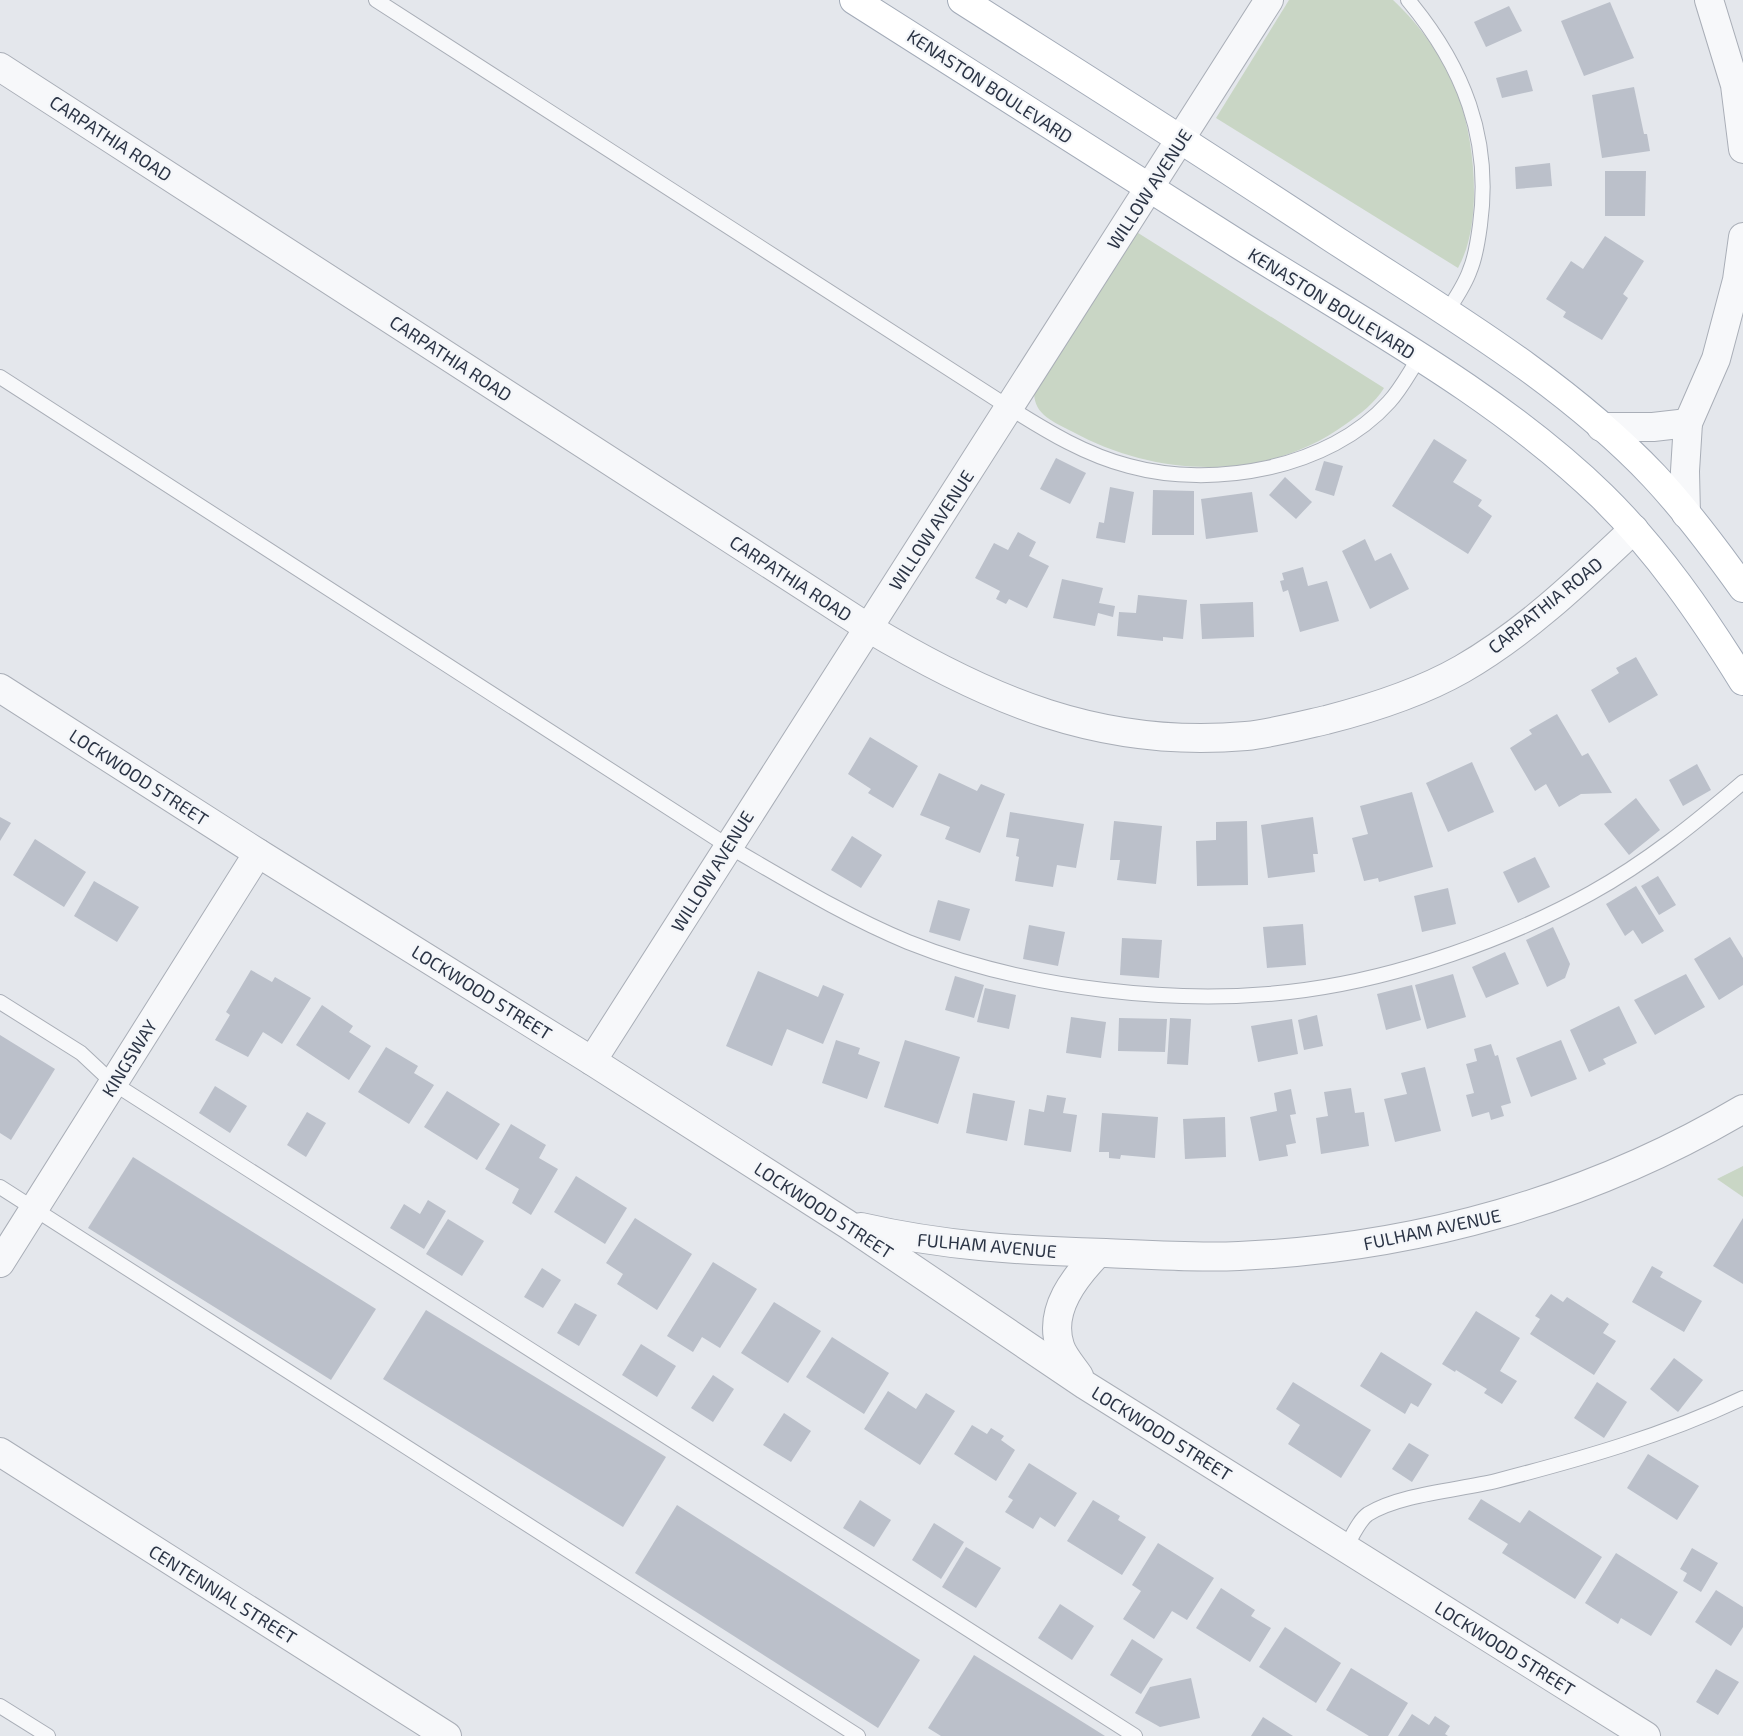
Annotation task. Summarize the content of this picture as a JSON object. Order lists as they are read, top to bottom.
{
  "streets": {
    "main road": ["KENASTON BOULEVARD"],
    "street": [
      "CARPATHIA ROAD",
      "WILLOW AVENUE",
      "LOCKWOOD STREET",
      "KINGSWAY",
      "FULHAM AVENUE",
      "CENTENNIAL STREET"
    ]
  },
  "crossings": [
    ["KENASTON BOULEVARD", "CARPATHIA ROAD"],
    ["KENASTON BOULEVARD", "WILLOW AVENUE"],
    ["CARPATHIA ROAD", "WILLOW AVENUE"],
    ["WILLOW AVENUE", "LOCKWOOD STREET"],
    ["LOCKWOOD STREET", "KINGSWAY"],
    ["LOCKWOOD STREET", "FULHAM AVENUE"]
  ]
}
